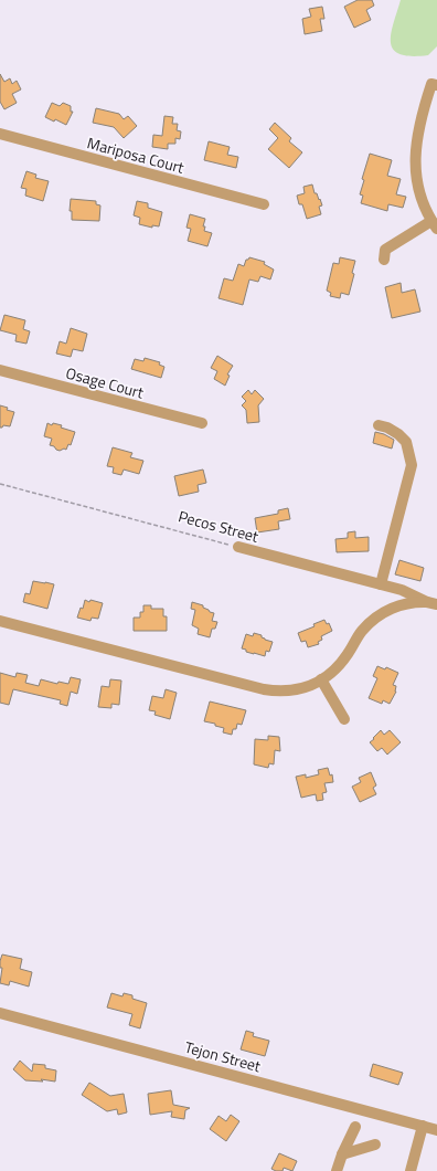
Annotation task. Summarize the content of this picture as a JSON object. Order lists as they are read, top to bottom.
{
  "streets": {
    "street": [
      "Mariposa Court",
      "Osage Court",
      "Pecos Street",
      "Tejon Street"
    ]
  }
}
